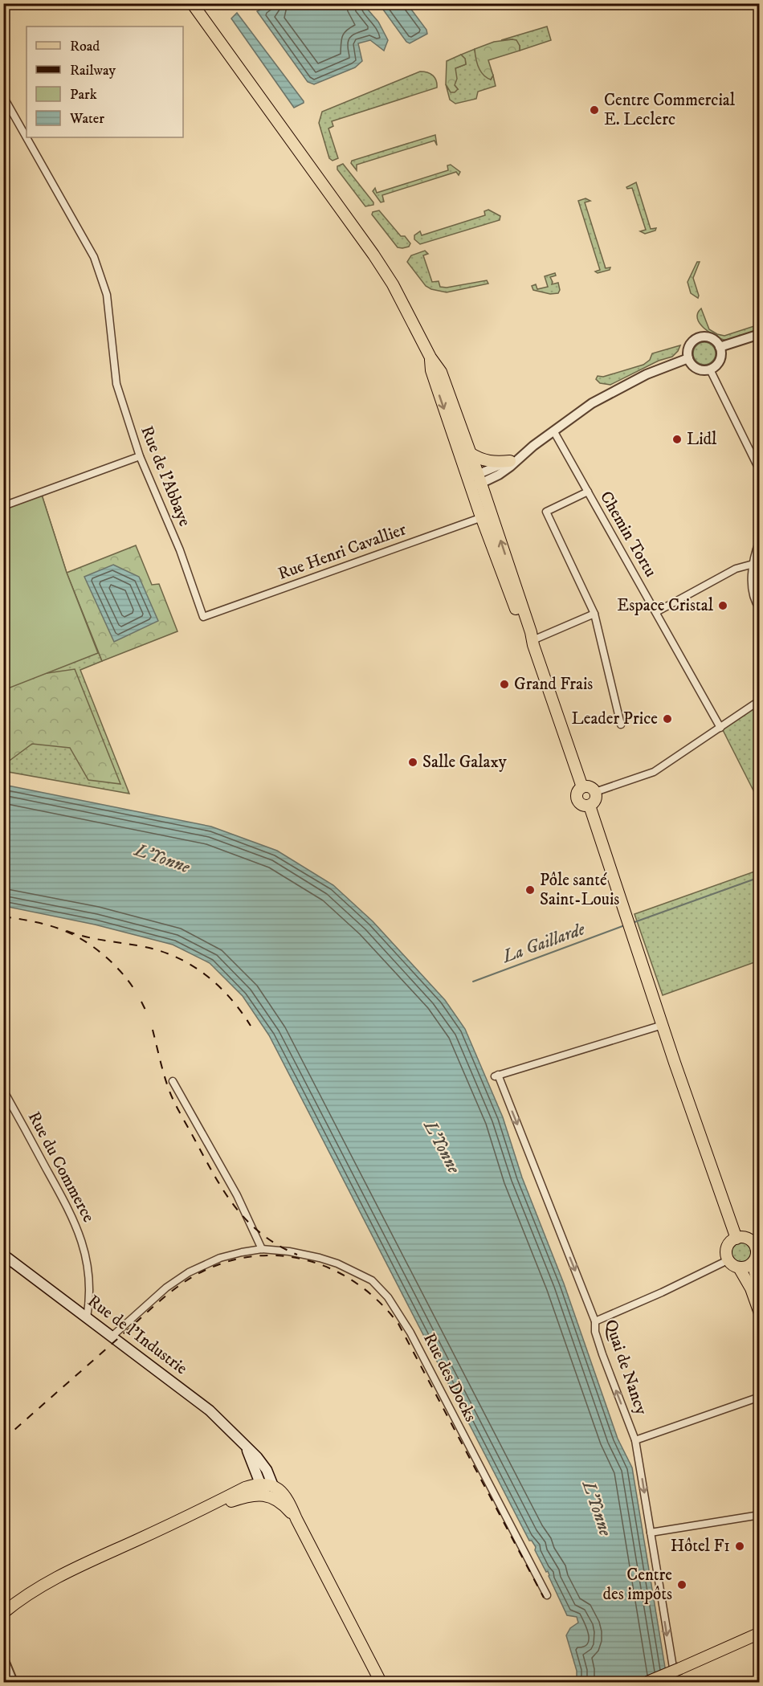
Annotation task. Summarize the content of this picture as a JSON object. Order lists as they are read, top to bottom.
{
  "streets": {
    "main road": ["Rue de l'Industrie"],
    "street": [
      "Rue de l'Abbaye",
      "Chemin Tortu",
      "Rue Henri Cavallier",
      "Rue du Commerce",
      "Quai de Nancy",
      "Rue des Docks"
    ]
  },
  "crossings": [
    ["Rue de l'Abbaye", "Rue Henri Cavallier"],
    ["Rue du Commerce", "Rue de l'Industrie"],
    ["Rue de l'Industrie", "Rue des Docks"]
  ],
  "water": ["L'Yonne", "La Gaillarde"],
  "places": [
    "Centre Commercial E. Leclerc",
    "Lidl",
    "Espace Cristal",
    "Grand Frais",
    "Leader Price",
    "Salle Galaxy",
    "Pôle santé Saint-Louis",
    "Hôtel F1",
    "Centre des impôts"
  ],
  "legend": [
    "Road",
    "Railway",
    "Park",
    "Water"
  ]
}
